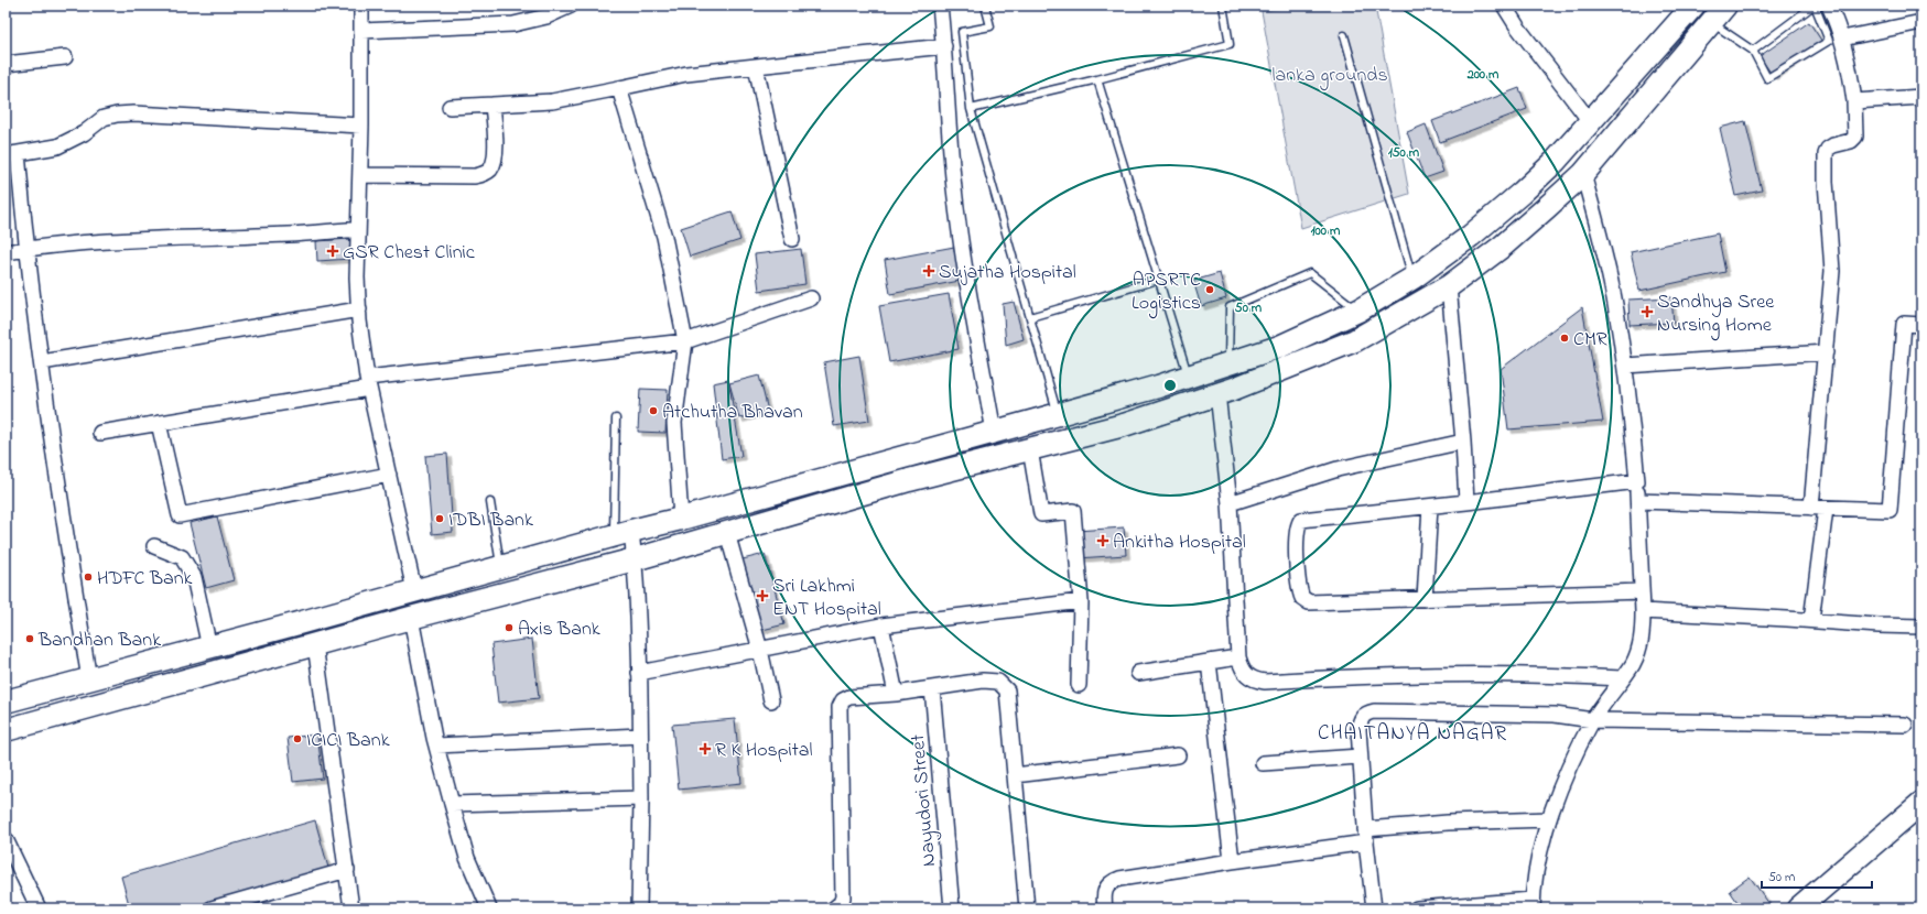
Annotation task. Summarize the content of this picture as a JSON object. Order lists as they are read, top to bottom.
{
  "streets": {
    "street": ["Nayudori Street"]
  },
  "districts": ["CHAITANYA NAGAR"],
  "parks": ["lanka grounds"],
  "places": {
    "health": [
      "GSR Chest Clinic",
      "Sujatha Hospital",
      "Sandhya Sree Nursing Home",
      "Ankitha Hospital",
      "Sri Lakhmi ENT Hospital",
      "R K Hospital"
    ],
    "other": [
      "APSRTC Logistics",
      "CMR",
      "Atchutha Bhavan",
      "IDBI Bank",
      "HDFC Bank",
      "Axis Bank",
      "Bandhan Bank",
      "ICICI Bank"
    ]
  },
  "scale_bar": "50 m",
  "rings": [
    "200 m",
    "150 m",
    "100 m",
    "50 m"
  ]
}
